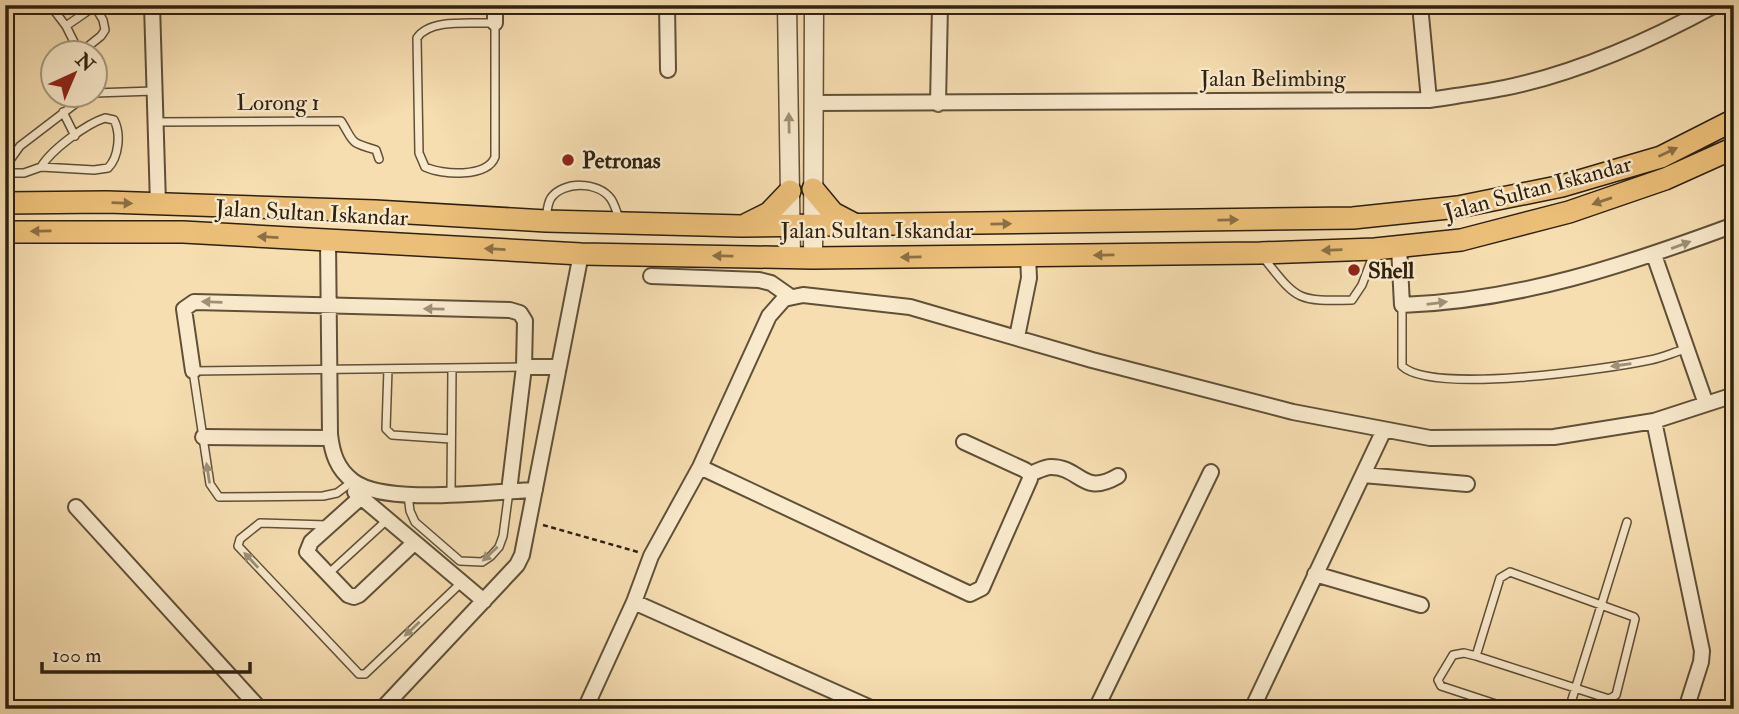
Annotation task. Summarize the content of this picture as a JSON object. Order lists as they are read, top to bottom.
{
  "streets": {
    "main road": ["Jalan Sultan Iskandar"],
    "street": ["Jalan Belimbing"],
    "lane": ["Lorong 1"]
  },
  "places": ["Petronas", "Shell"],
  "scale_bar": "100 m",
  "north": "top right"
}
